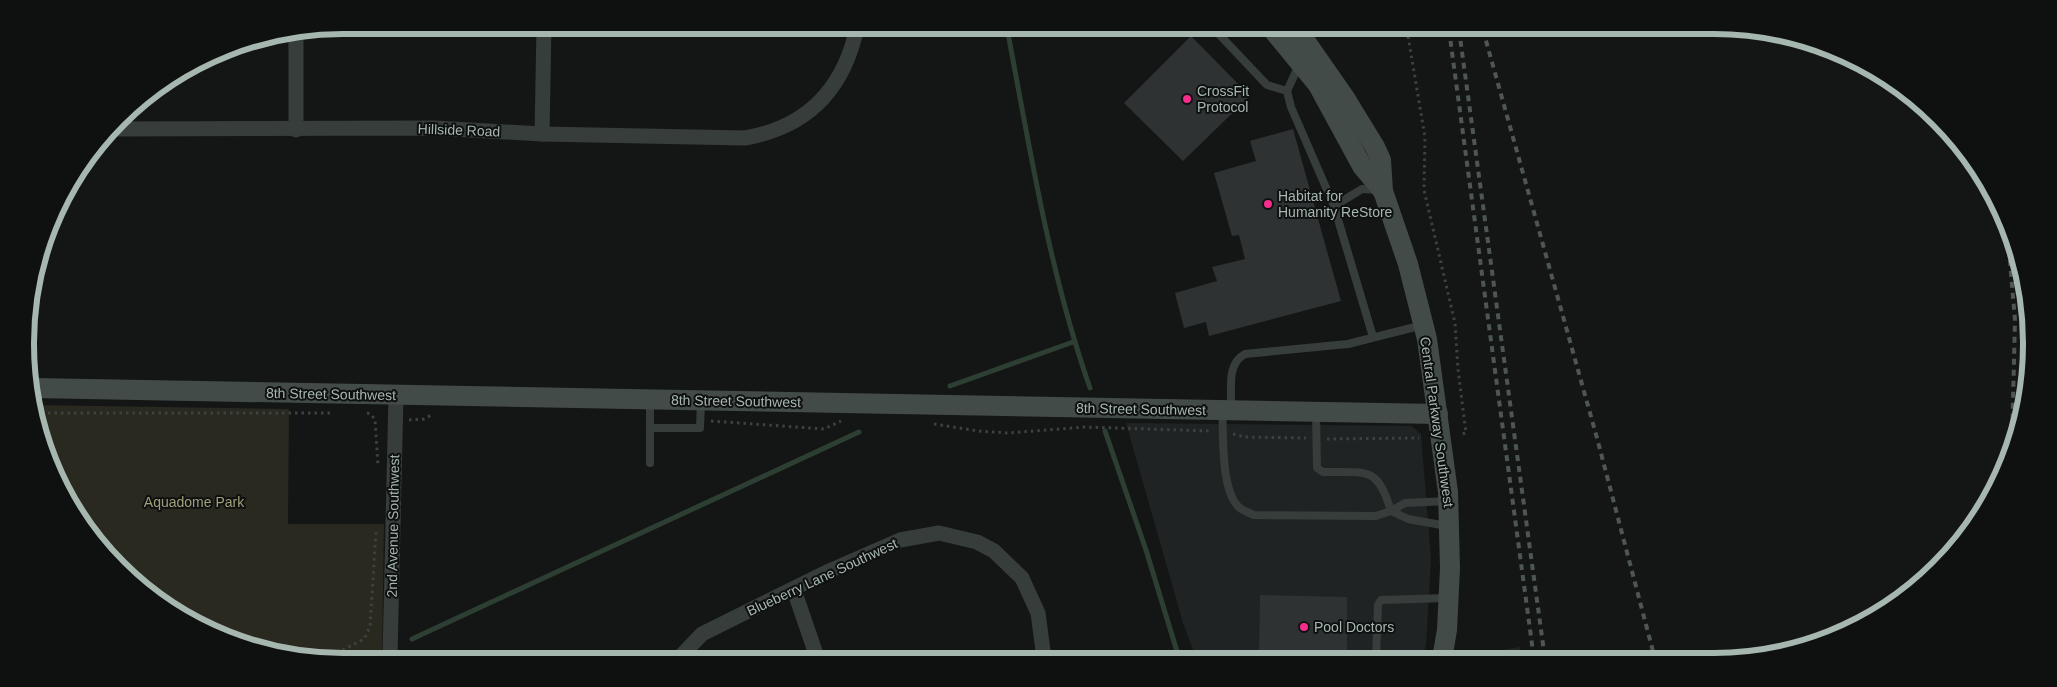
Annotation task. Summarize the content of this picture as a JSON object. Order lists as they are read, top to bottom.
{
  "streets": {
    "street": [
      "Hillside Road",
      "8th Street Southwest",
      "Central Parkway Southwest",
      "2nd Avenue Southwest",
      "Blueberry Lane Southwest"
    ]
  },
  "crossings": [
    ["8th Street Southwest", "Central Parkway Southwest"],
    ["8th Street Southwest", "2nd Avenue Southwest"]
  ],
  "parks": ["Aquadome Park"],
  "places": ["CrossFit Protocol", "Habitat for Humanity ReStore", "Pool Doctors"]
}
